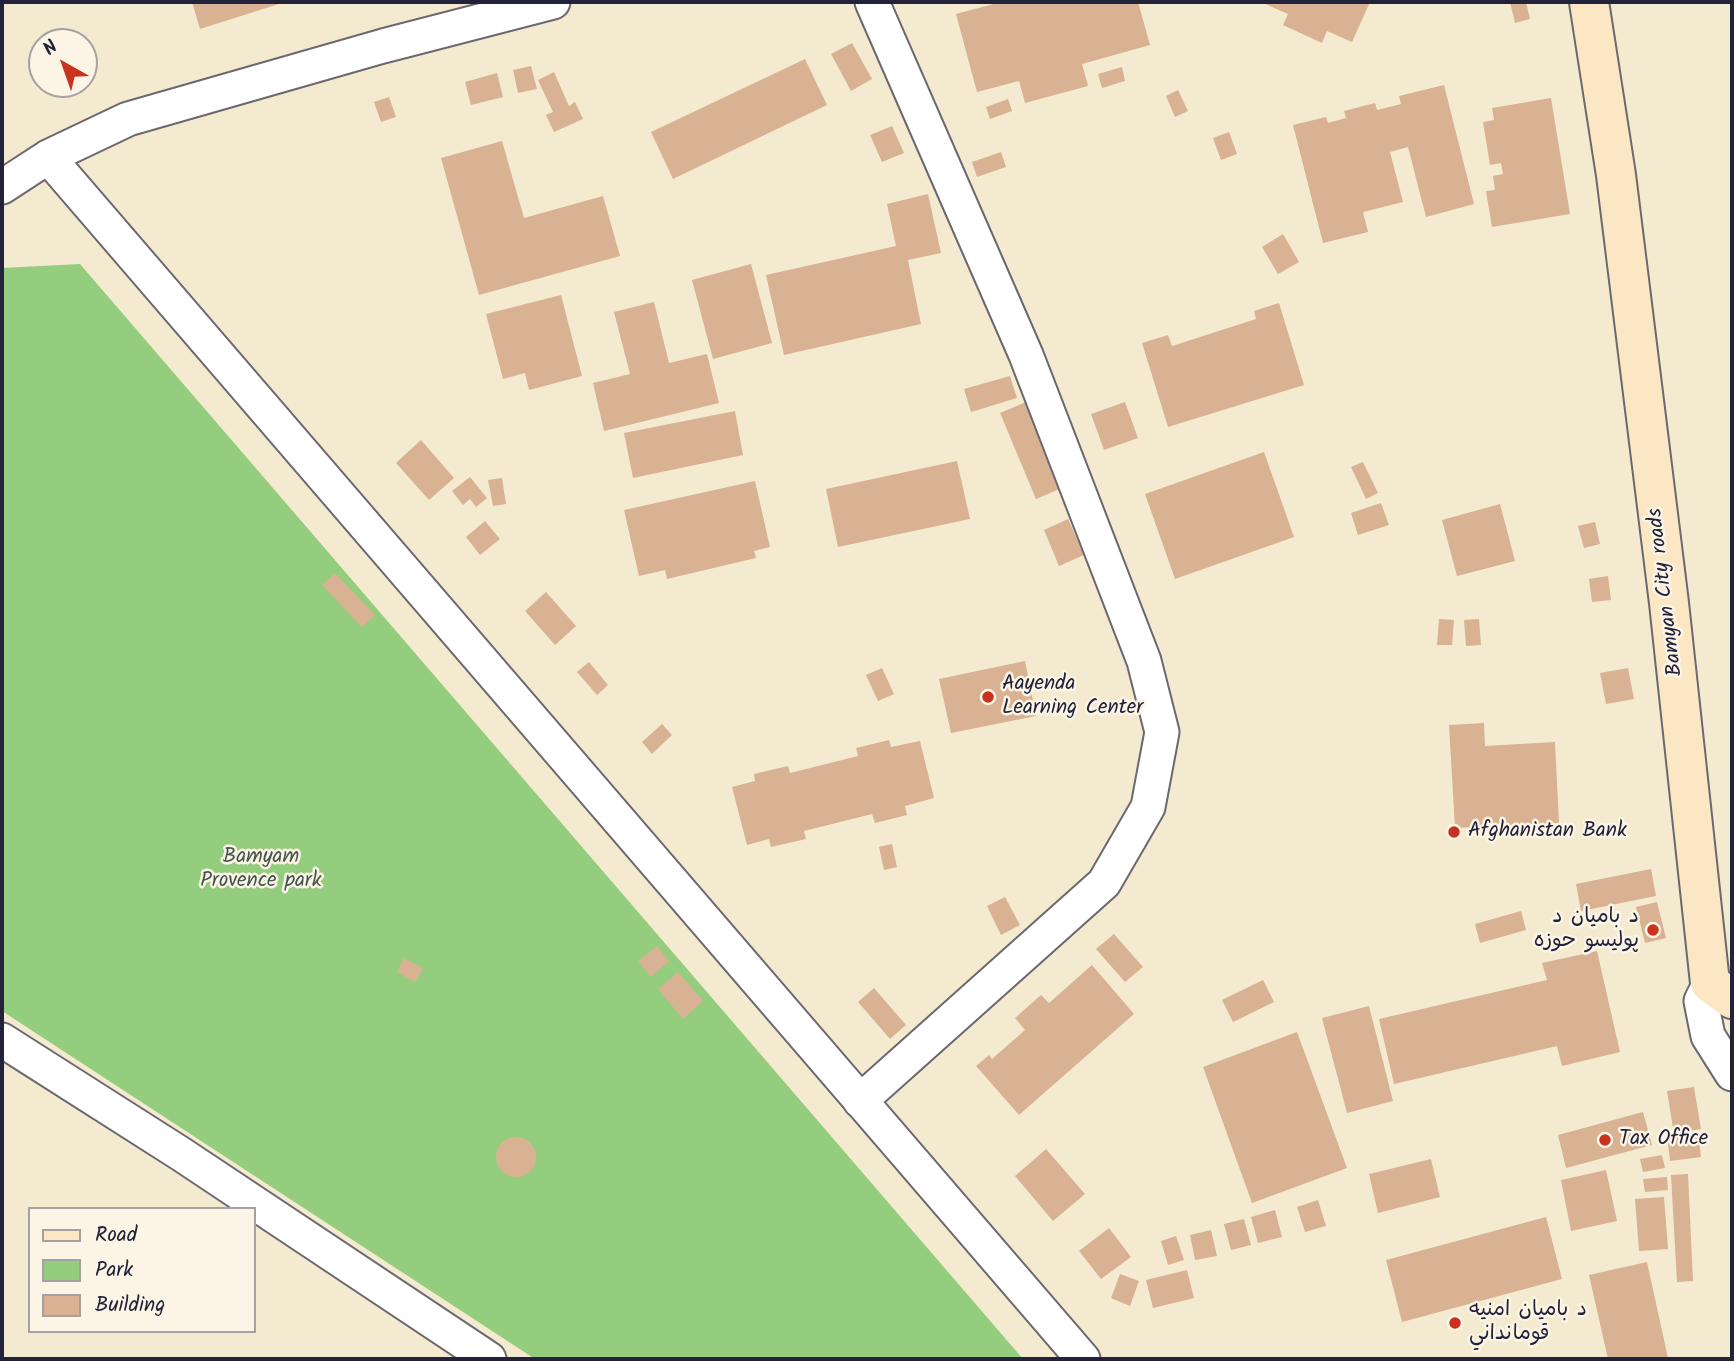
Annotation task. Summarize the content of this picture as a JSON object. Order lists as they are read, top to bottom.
{
  "streets": {
    "street": ["Bamyan City roads"]
  },
  "parks": ["Bamyam Provence park"],
  "places": [
    "Aayenda Learning Center",
    "Afghanistan Bank",
    "د بامیان د پولیسو حوزه",
    "Tax Office",
    "د بامیان امنیه قومانداني"
  ],
  "legend": ["Road", "Park", "Building"],
  "north": "top left"
}
